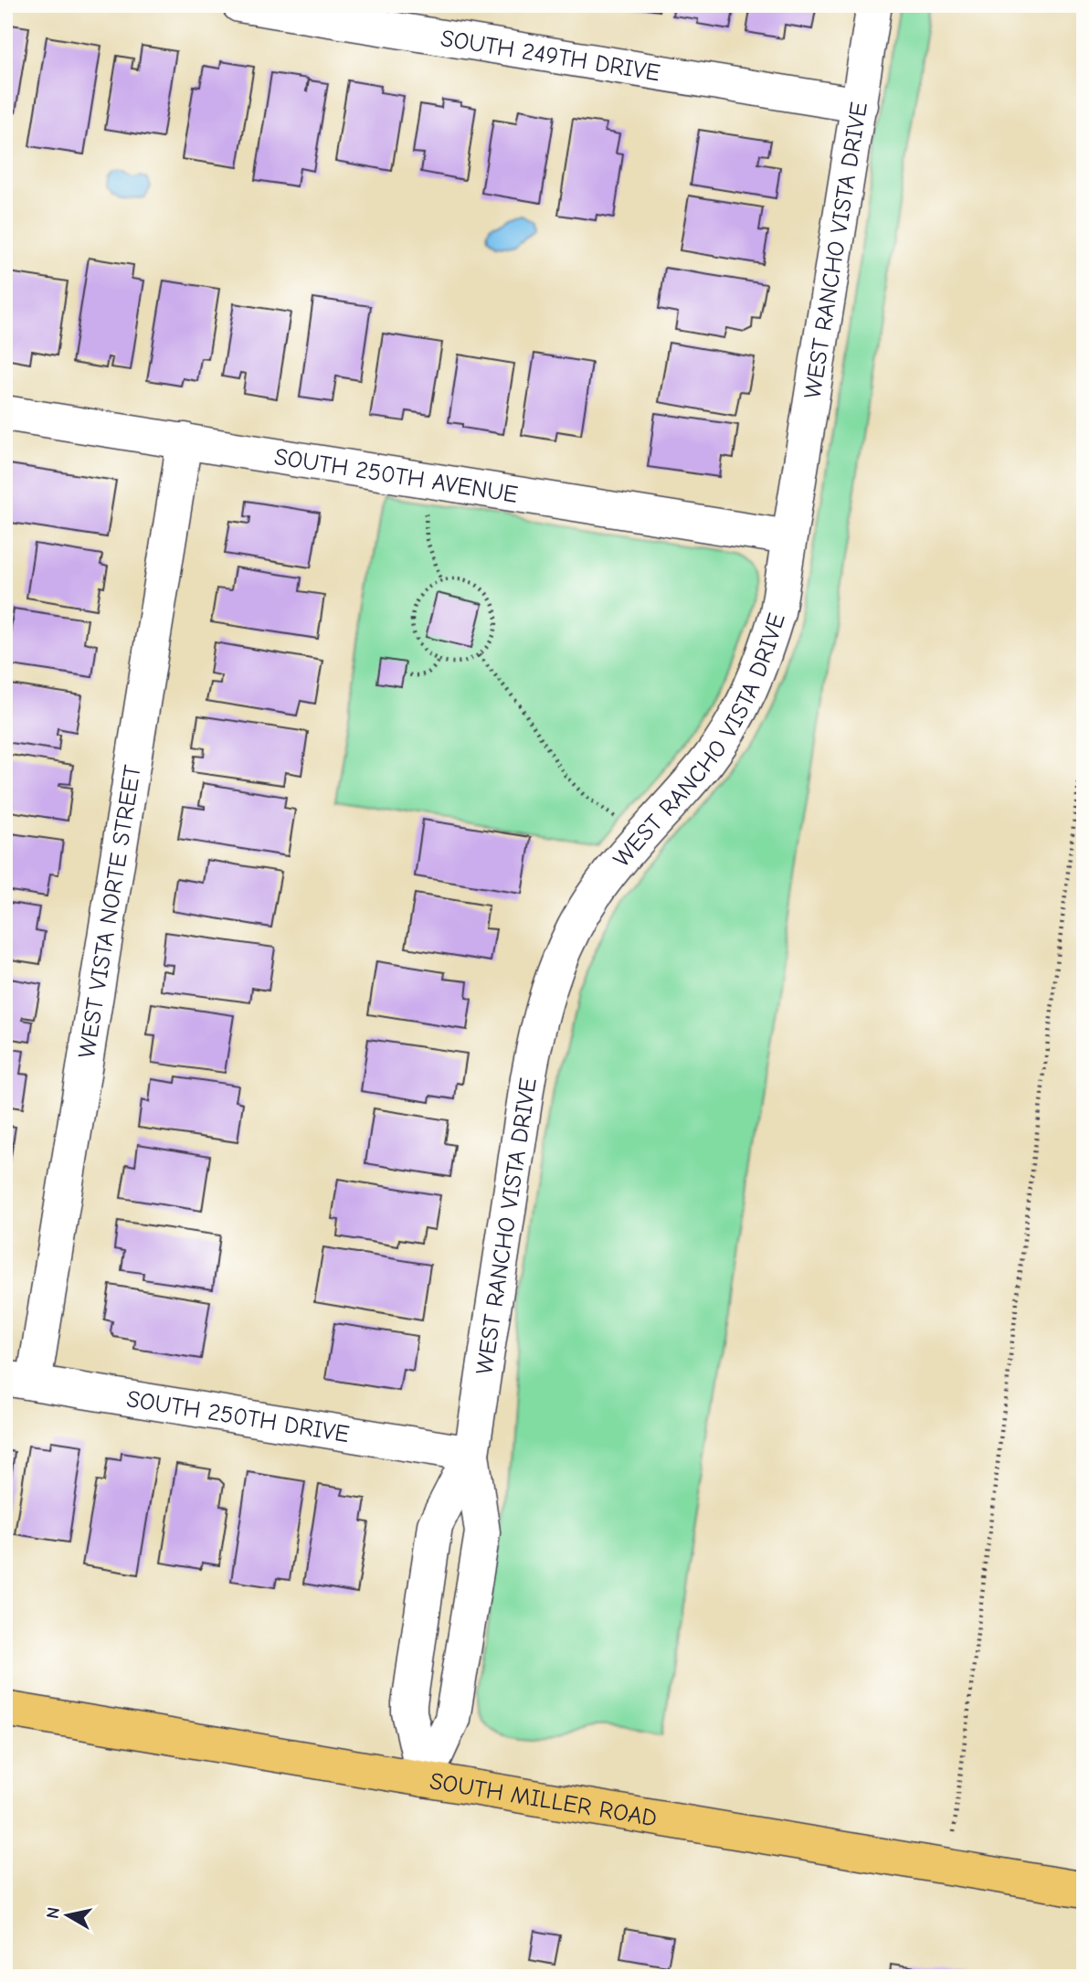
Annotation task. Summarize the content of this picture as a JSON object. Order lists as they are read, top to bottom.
{
  "streets": {
    "main road": ["SOUTH MILLER ROAD"],
    "street": [
      "SOUTH 249TH DRIVE",
      "WEST RANCHO VISTA DRIVE",
      "SOUTH 250TH AVENUE",
      "WEST VISTA NORTE STREET",
      "SOUTH 250TH DRIVE"
    ]
  },
  "crossings": [
    ["SOUTH 249TH DRIVE", "WEST RANCHO VISTA DRIVE"],
    ["WEST RANCHO VISTA DRIVE", "SOUTH 250TH AVENUE"],
    ["WEST RANCHO VISTA DRIVE", "SOUTH 250TH DRIVE"],
    ["WEST RANCHO VISTA DRIVE", "SOUTH MILLER ROAD"],
    ["SOUTH 250TH AVENUE", "WEST VISTA NORTE STREET"],
    ["WEST VISTA NORTE STREET", "SOUTH 250TH DRIVE"]
  ],
  "north": "left"
}
